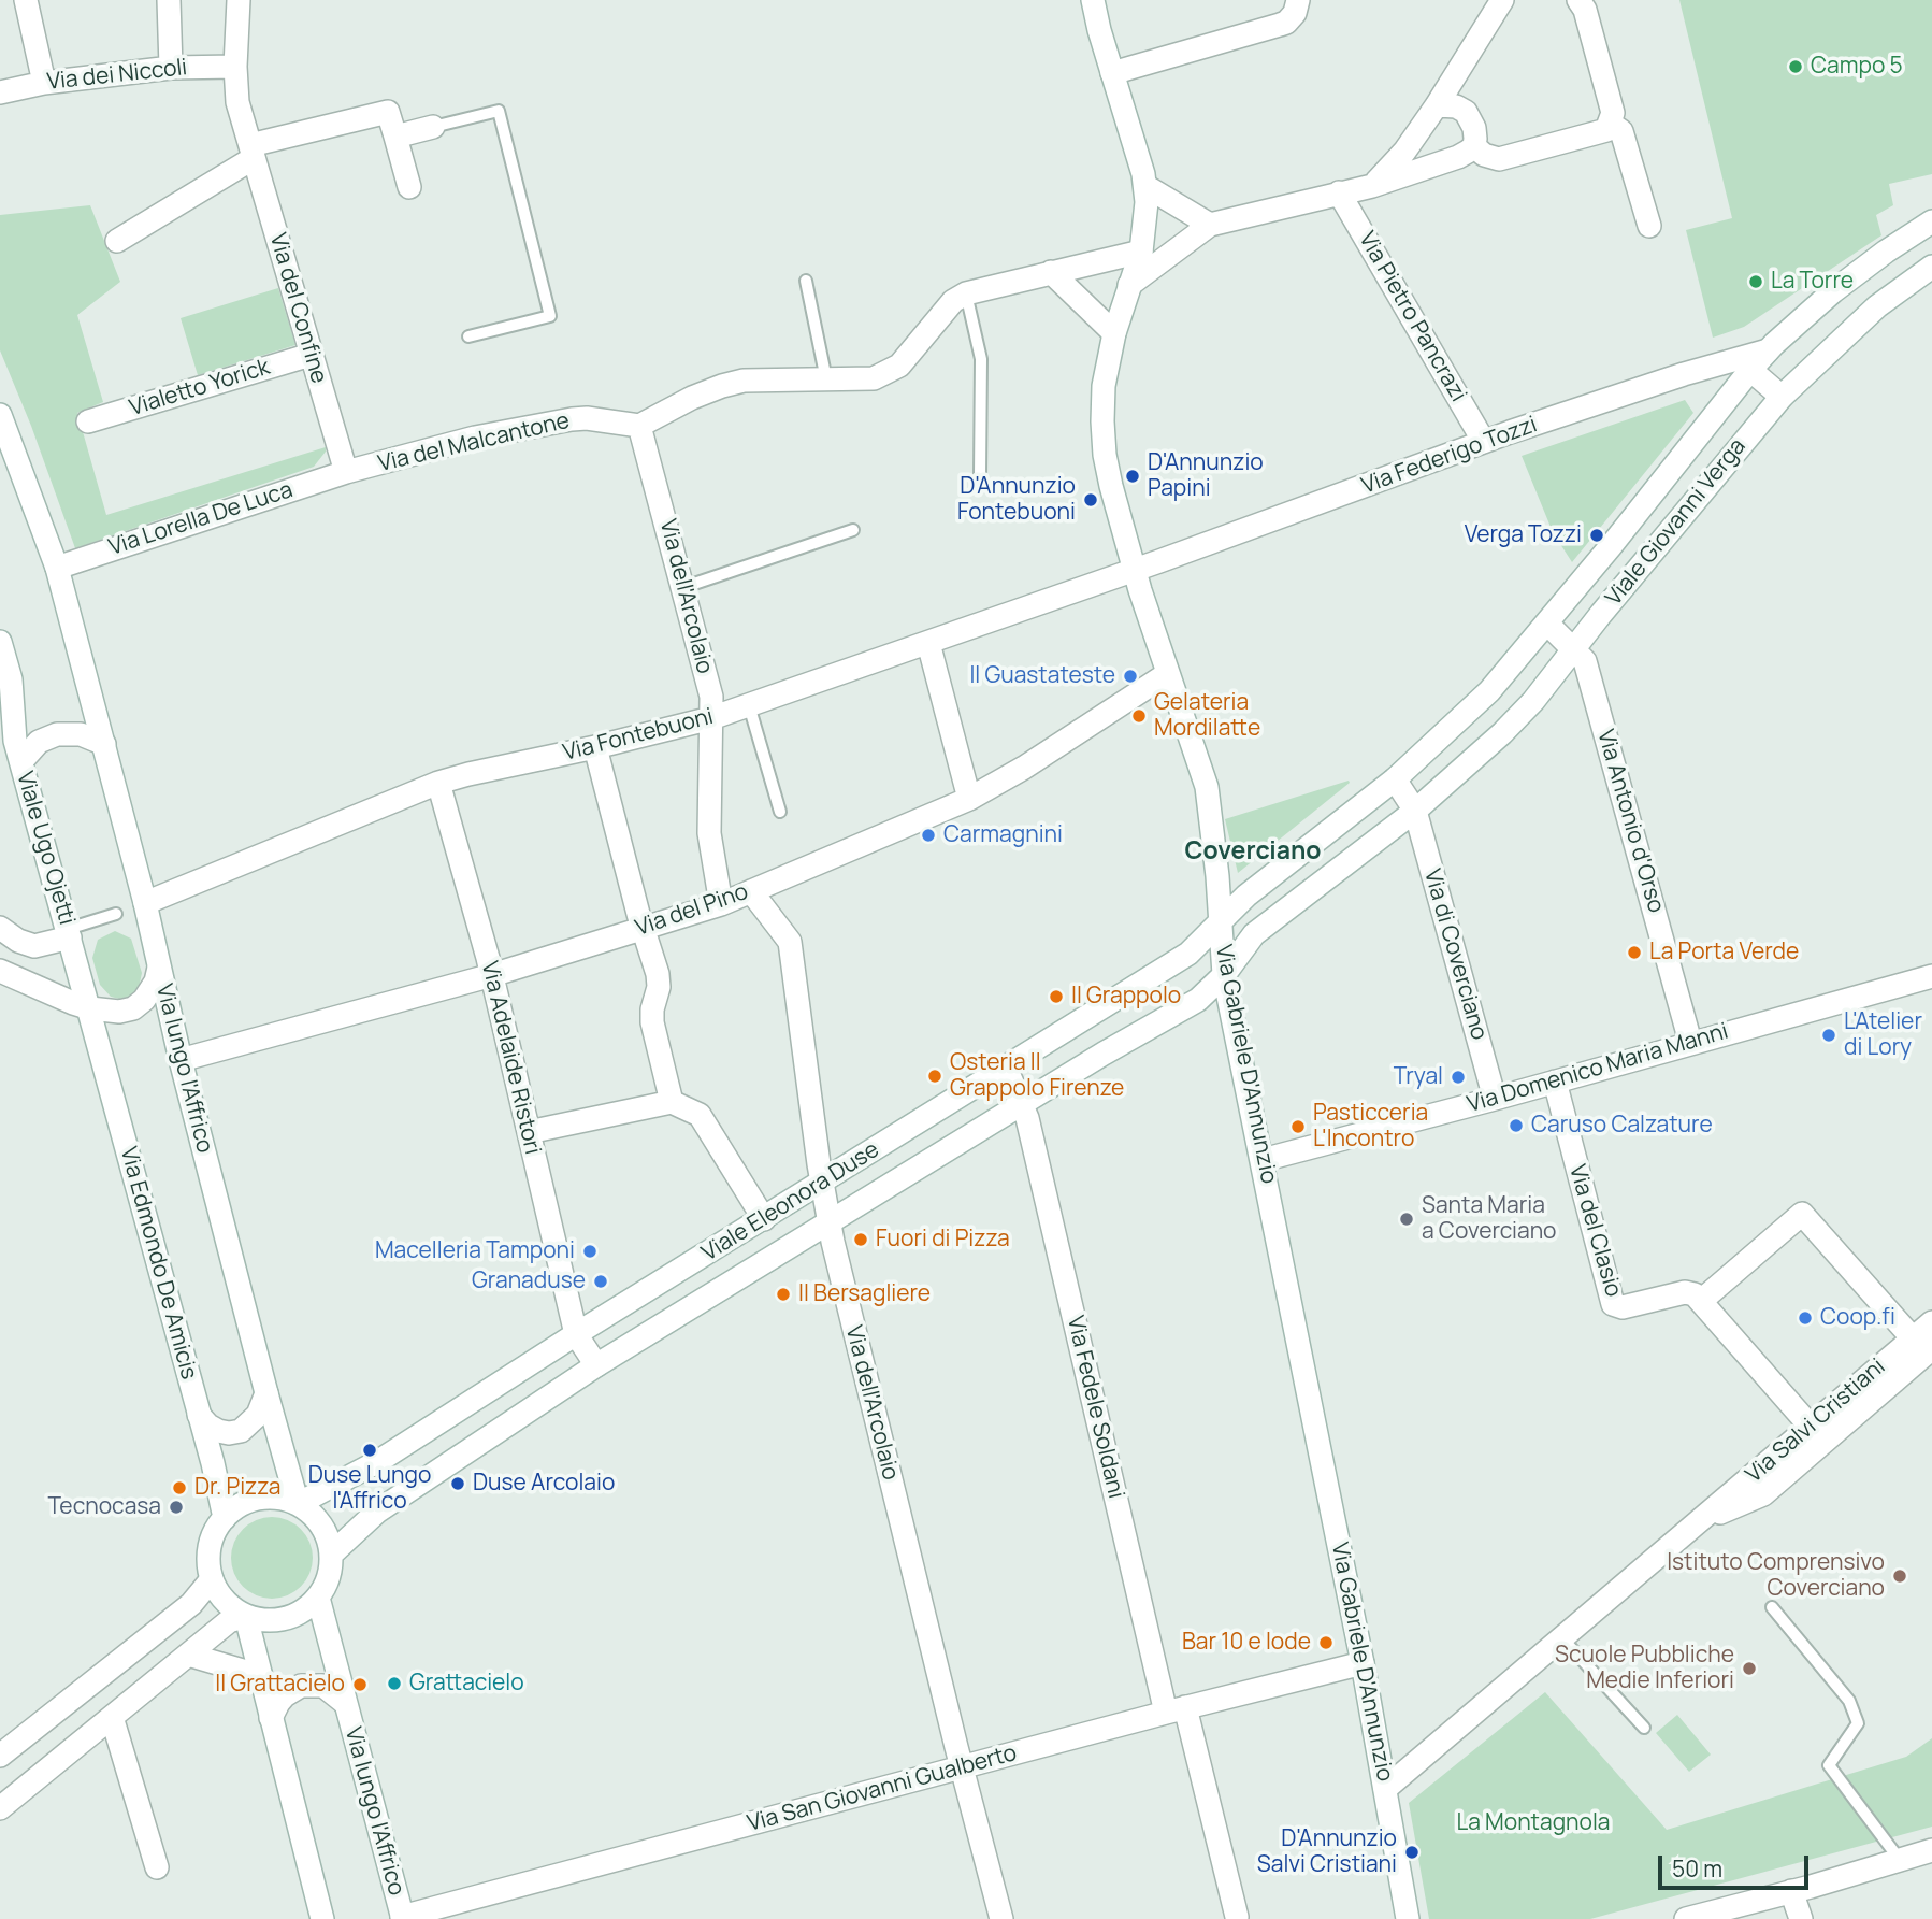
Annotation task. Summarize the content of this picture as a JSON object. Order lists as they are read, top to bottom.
{
  "streets": {
    "street": [
      "Via dei Niccoli",
      "Via del Confine",
      "Via Pietro Pancrazi",
      "Vialetto Yorick",
      "Via del Malcantone",
      "Via Federigo Tozzi",
      "Via Lorella De Luca",
      "Viale Giovanni Verga",
      "Via dell'Arcolaio",
      "Via Fontebuoni",
      "Via Antonio d'Orso",
      "Viale Ugo Ojetti",
      "Via del Pino",
      "Via di Coverciano",
      "Via Adelaide Ristori",
      "Via Gabriele D'Annunzio",
      "Via lungo l'Affrico",
      "Via Domenico Maria Manni",
      "Viale Eleonora Duse",
      "Via del Clasio",
      "Via Edmondo De Amicis",
      "Via Fedele Soldani",
      "Via Salvi Cristiani",
      "Via San Giovanni Gualberto"
    ]
  },
  "crossings": [
    ["Via dei Niccoli", "Via del Confine"],
    ["Via del Confine", "Vialetto Yorick"],
    ["Via del Confine", "Via del Malcantone"],
    ["Via del Confine", "Via Lorella De Luca"],
    ["Via Pietro Pancrazi", "Via Federigo Tozzi"],
    ["Via del Malcantone", "Via Lorella De Luca"],
    ["Via del Malcantone", "Via dell'Arcolaio"],
    ["Via Federigo Tozzi", "Viale Giovanni Verga"],
    ["Via Federigo Tozzi", "Via Fontebuoni"],
    ["Via Federigo Tozzi", "Via Gabriele D'Annunzio"],
    ["Via Lorella De Luca", "Via lungo l'Affrico"],
    ["Viale Giovanni Verga", "Via Antonio d'Orso"],
    ["Viale Giovanni Verga", "Via di Coverciano"],
    ["Viale Giovanni Verga", "Via Gabriele D'Annunzio"],
    ["Viale Giovanni Verga", "Viale Eleonora Duse"],
    ["Via dell'Arcolaio", "Via Fontebuoni"],
    ["Via dell'Arcolaio", "Via del Pino"],
    ["Via dell'Arcolaio", "Viale Eleonora Duse"],
    ["Via dell'Arcolaio", "Via San Giovanni Gualberto"],
    ["Via Fontebuoni", "Via Adelaide Ristori"],
    ["Via Fontebuoni", "Via Gabriele D'Annunzio"],
    ["Via Fontebuoni", "Via lungo l'Affrico"],
    ["Via Antonio d'Orso", "Via Domenico Maria Manni"],
    ["Viale Ugo Ojetti", "Via lungo l'Affrico"],
    ["Viale Ugo Ojetti", "Via Edmondo De Amicis"],
    ["Via del Pino", "Via Adelaide Ristori"],
    ["Via del Pino", "Via Gabriele D'Annunzio"],
    ["Via del Pino", "Via lungo l'Affrico"],
    ["Via di Coverciano", "Via Domenico Maria Manni"],
    ["Via Adelaide Ristori", "Viale Eleonora Duse"],
    ["Via Gabriele D'Annunzio", "Via Domenico Maria Manni"],
    ["Via Gabriele D'Annunzio", "Viale Eleonora Duse"],
    ["Via Gabriele D'Annunzio", "Via Salvi Cristiani"],
    ["Via Gabriele D'Annunzio", "Via San Giovanni Gualberto"],
    ["Via lungo l'Affrico", "Viale Eleonora Duse"],
    ["Via lungo l'Affrico", "Via Edmondo De Amicis"],
    ["Via lungo l'Affrico", "Via San Giovanni Gualberto"],
    ["Via Domenico Maria Manni", "Via del Clasio"],
    ["Viale Eleonora Duse", "Via Edmondo De Amicis"],
    ["Viale Eleonora Duse", "Via Fedele Soldani"],
    ["Via Fedele Soldani", "Via San Giovanni Gualberto"]
  ],
  "districts": ["Coverciano"],
  "parks": ["La Montagnola"],
  "places": [
    "Campo 5",
    "La Torre",
    "D'Annunzio Papini",
    "D'Annunzio Fontebuoni",
    "Verga Tozzi",
    "Il Guastateste",
    "Gelateria Mordilatte",
    "Carmagnini",
    "La Porta Verde",
    "Il Grappolo",
    "L'Atelier di Lory",
    "Osteria Il Grappolo Firenze",
    "Tryal",
    "Caruso Calzature",
    "Pasticceria L'Incontro",
    "Santa Maria a Coverciano",
    "Fuori di Pizza",
    "Macelleria Tamponi",
    "Granaduse",
    "Il Bersagliere",
    "Coop.fi",
    "Duse Lungo l'Affrico",
    "Duse Arcolaio",
    "Dr. Pizza",
    "Tecnocasa",
    "Istituto Comprensivo Coverciano",
    "Bar 10 e lode",
    "Scuole Pubbliche Medie Inferiori",
    "Grattacielo",
    "Il Grattacielo",
    "D'Annunzio Salvi Cristiani"
  ],
  "scale_bar": "50 m"
}
